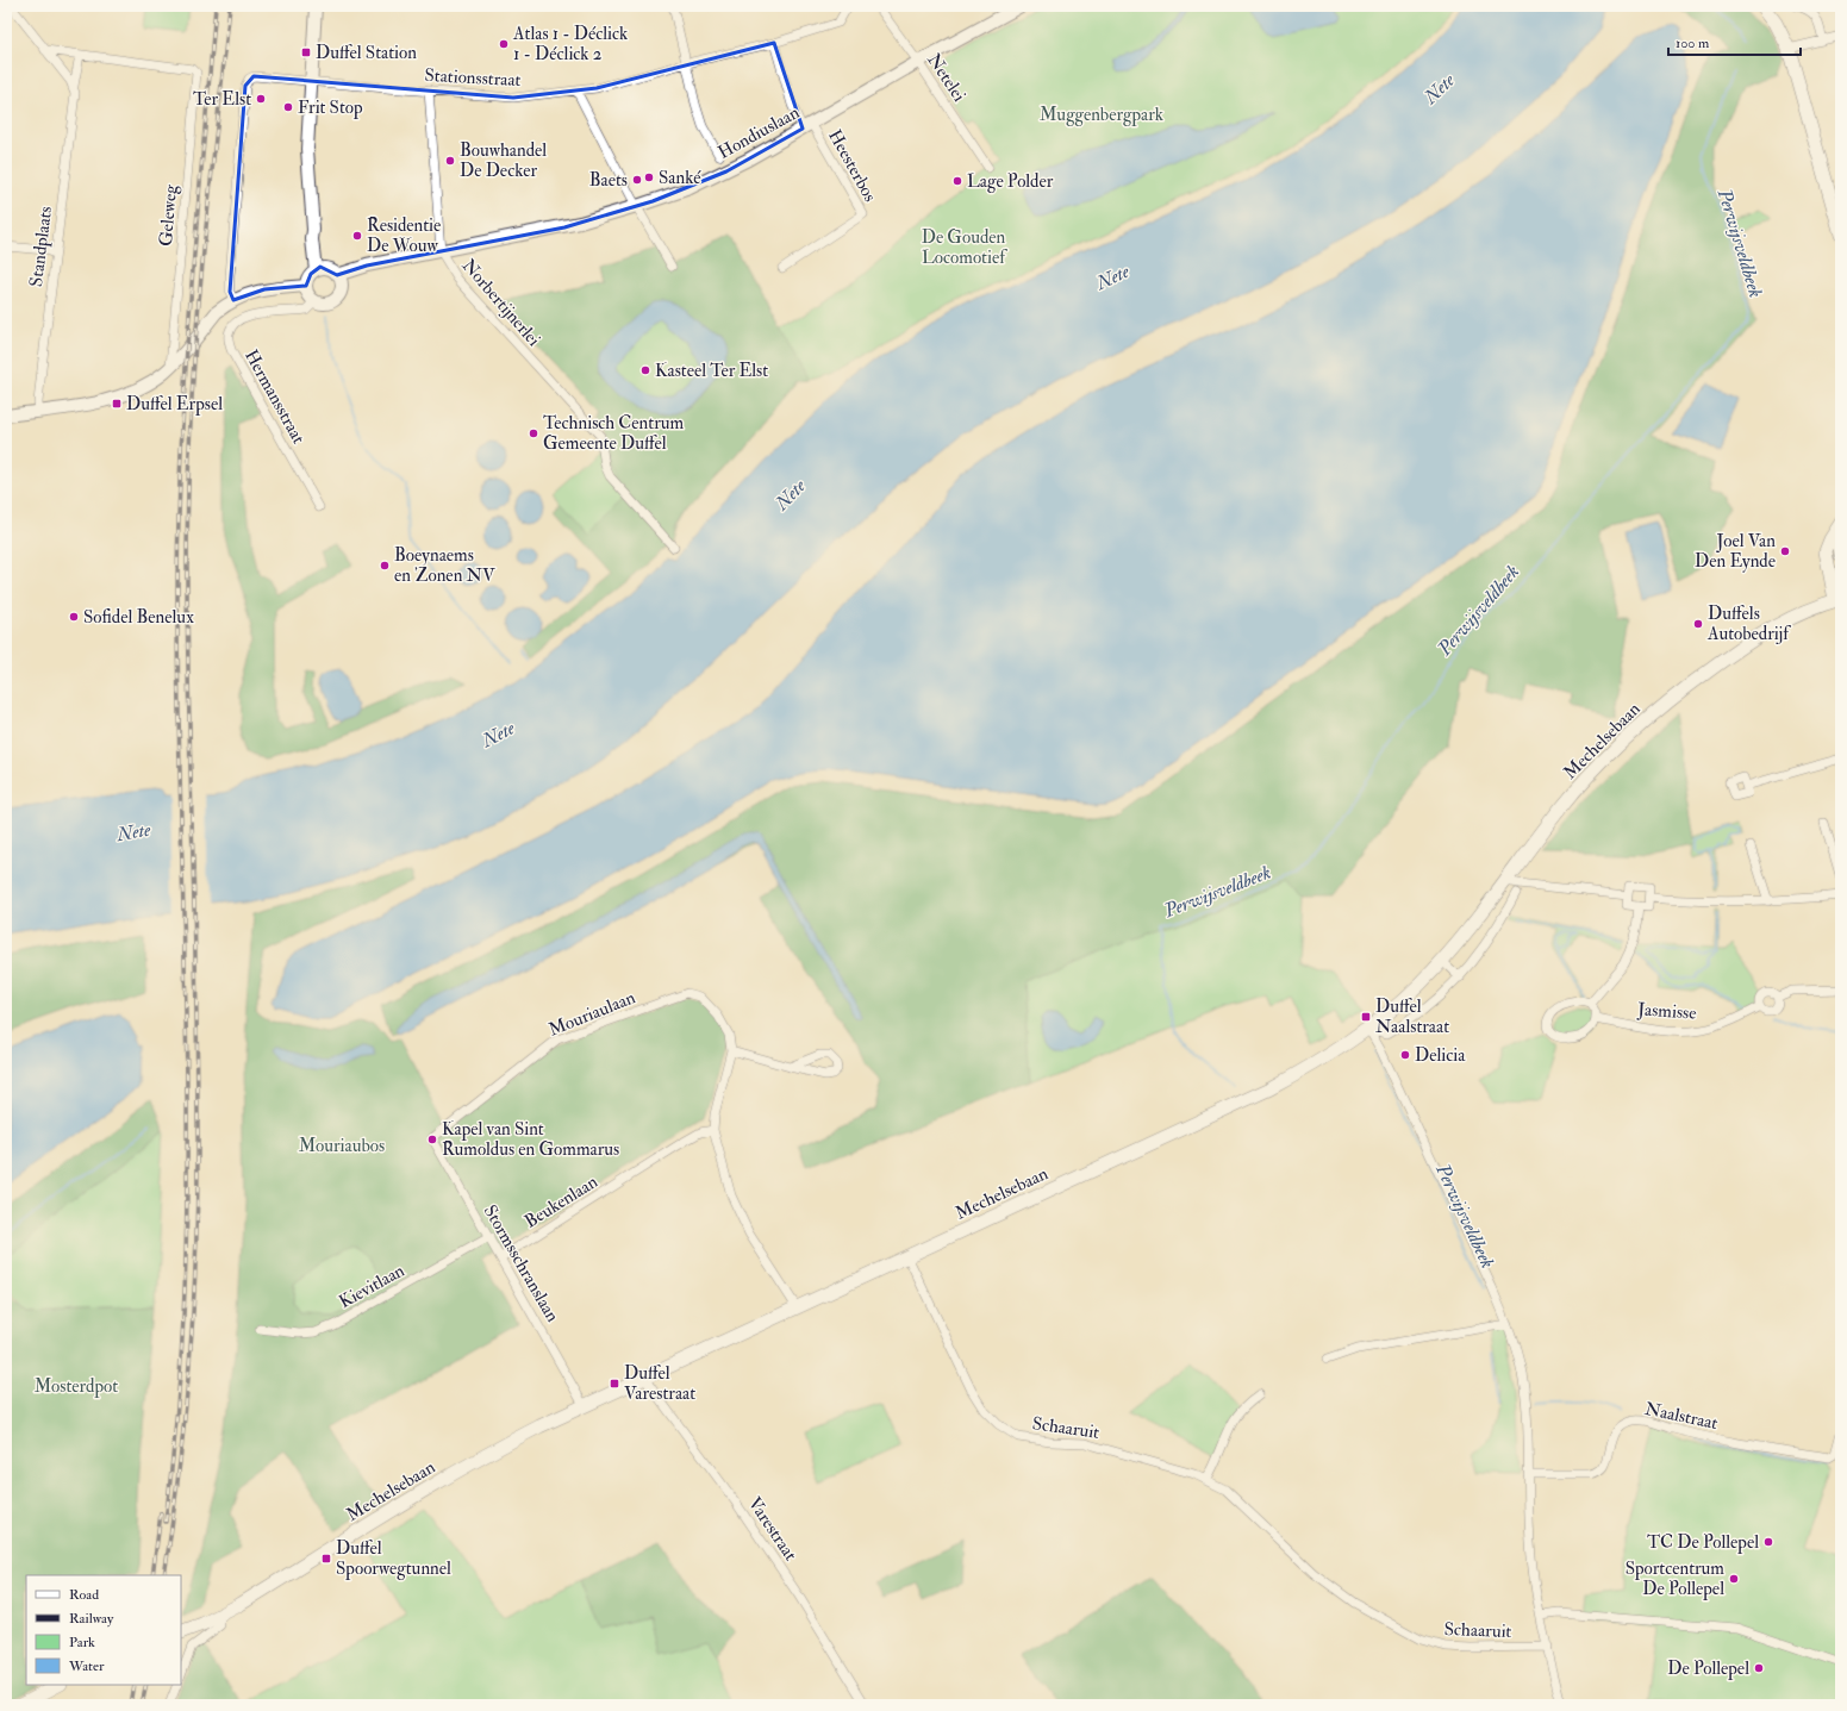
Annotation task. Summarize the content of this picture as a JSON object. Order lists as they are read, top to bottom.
{
  "streets": {
    "main road": ["Mechelsebaan"],
    "street": [
      "Stationsstraat",
      "Netelei",
      "Hondiuslaan",
      "Heesterbos",
      "Geleweg",
      "Standplaats",
      "Norbertijnerlei",
      "Hermansstraat",
      "Jasmisse",
      "Mouriaulaan",
      "Beukenlaan",
      "Stormsschranslaan",
      "Kievitlaan",
      "Naalstraat",
      "Schaaruit",
      "Varestraat"
    ]
  },
  "crossings": [
    ["Stationsstraat", "Norbertijnerlei"],
    ["Netelei", "Hondiuslaan"],
    ["Hondiuslaan", "Heesterbos"],
    ["Hondiuslaan", "Norbertijnerlei"],
    ["Hondiuslaan", "Hermansstraat"],
    ["Geleweg", "Standplaats"],
    ["Mechelsebaan", "Stormsschranslaan"],
    ["Mechelsebaan", "Schaaruit"],
    ["Mechelsebaan", "Varestraat"],
    ["Mouriaulaan", "Stormsschranslaan"],
    ["Beukenlaan", "Stormsschranslaan"],
    ["Stormsschranslaan", "Kievitlaan"]
  ],
  "water": ["Nete", "Perwijsveldbeek"],
  "parks": [
    "Muggenbergpark",
    "De Gouden Locomotief",
    "Mouriaubos",
    "Mosterdpot"
  ],
  "places": {
    "other": [
      "Atlas 1 - Déclick 1 - Déclick 2",
      "Ter Elst",
      "Frit Stop",
      "Bouwhandel De Decker",
      "Sanké",
      "Baets",
      "Lage Polder",
      "Residentie De Wouw",
      "Kasteel Ter Elst",
      "Technisch Centrum Gemeente Duffel",
      "Joel Van Den Eynde",
      "Boeynaems en Zonen NV",
      "Sofidel Benelux",
      "Duffels Autobedrijf",
      "Delicia",
      "Kapel van Sint Rumoldus en Gommarus",
      "TC De Pollepel",
      "Sportcentrum De Pollepel",
      "De Pollepel"
    ],
    "transit": [
      "Duffel Station",
      "Duffel Erpsel",
      "Duffel Naalstraat",
      "Duffel Varestraat",
      "Duffel Spoorwegtunnel"
    ]
  },
  "legend": [
    "Road",
    "Railway",
    "Park",
    "Water"
  ],
  "scale_bar": "100 m"
}
